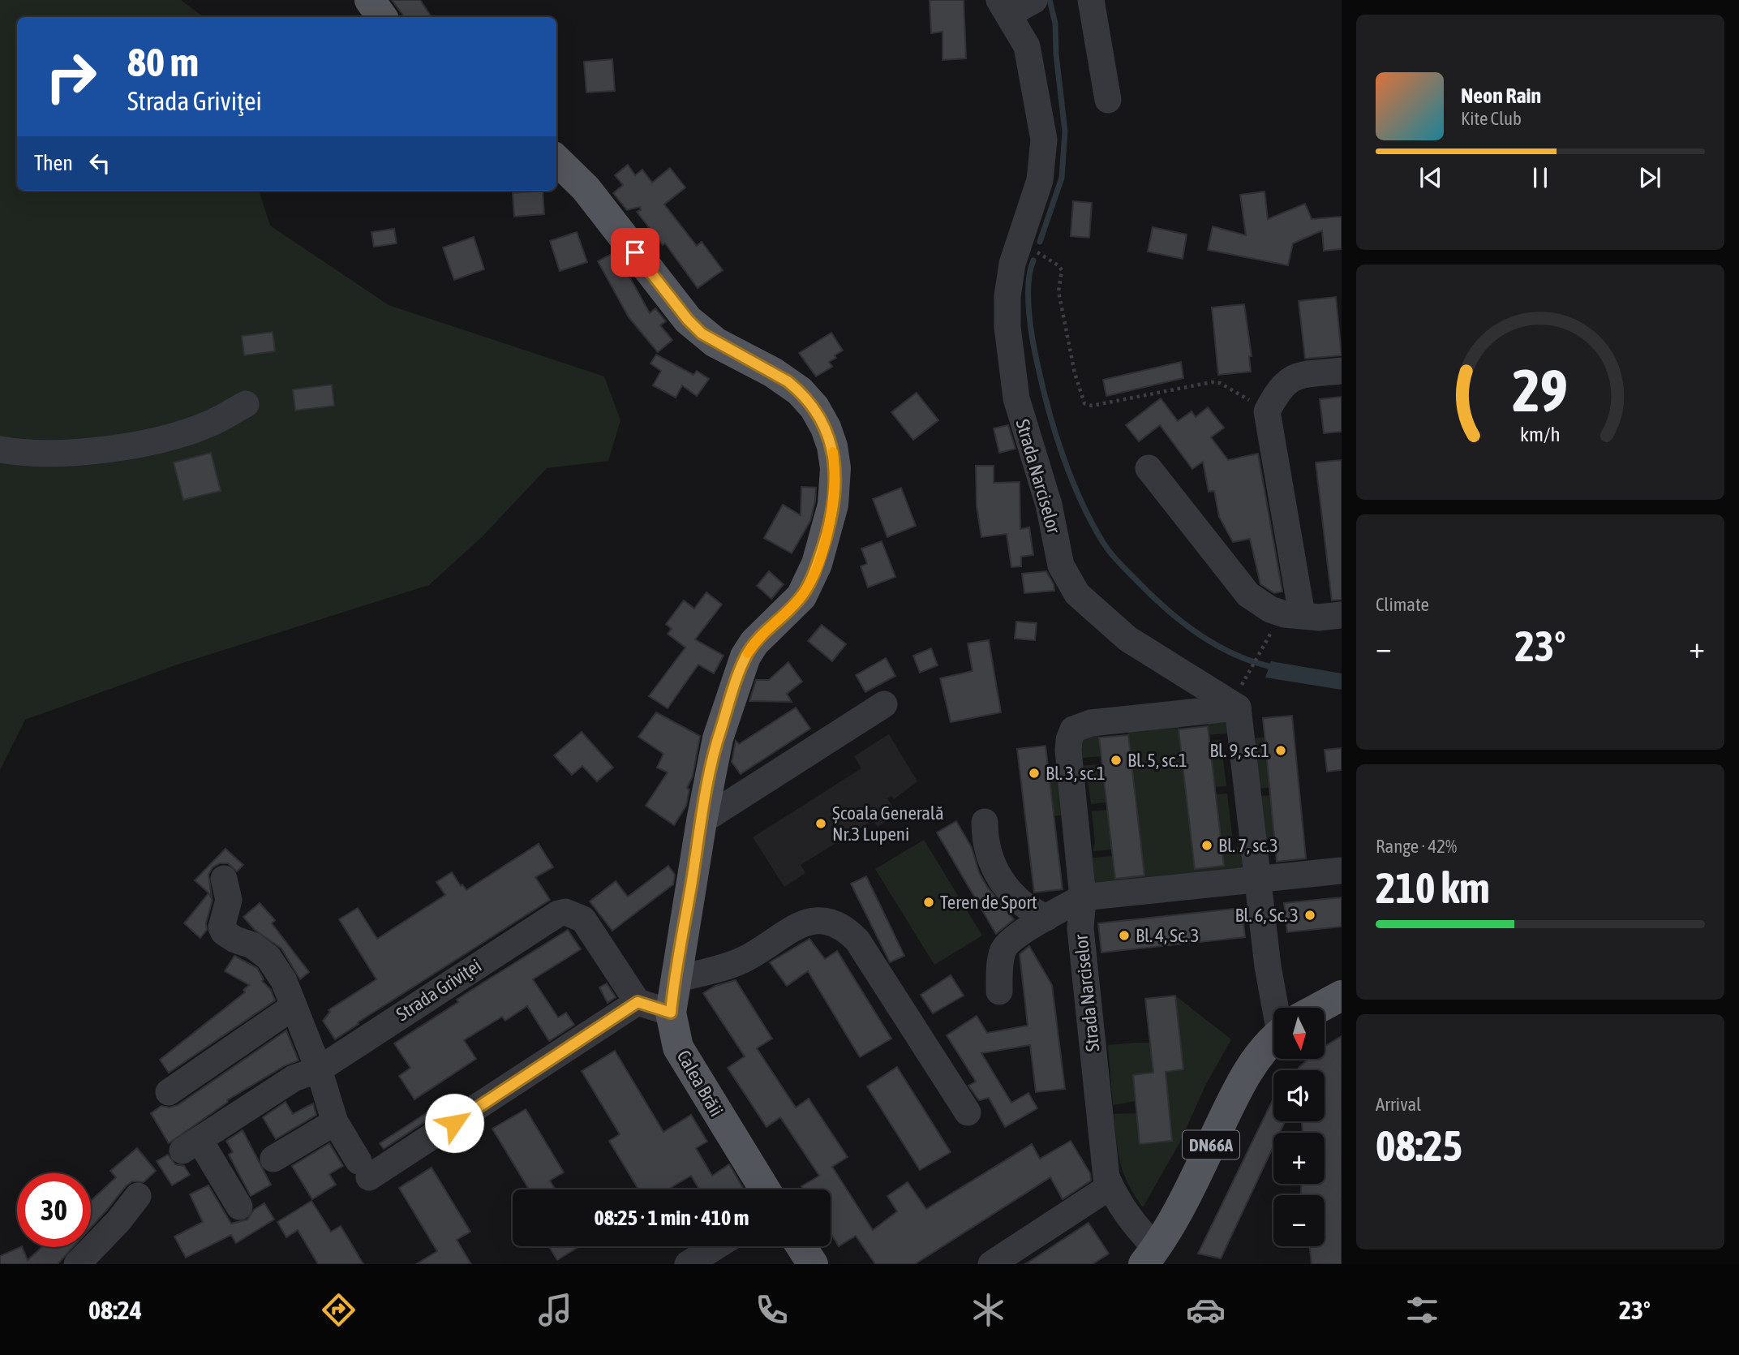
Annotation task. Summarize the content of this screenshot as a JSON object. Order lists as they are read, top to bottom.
{
  "streets": {
    "main road": ["Calea Brăii", "DN66A"],
    "street": ["Strada Narciselor", "Strada Griviţei"]
  },
  "crossings": [
    ["Strada Narciselor", "DN66A"]
  ],
  "places": [
    "Bl. 9, sc.1",
    "Bl. 5, sc.1",
    "Bl. 3, sc.1",
    "Școala Generală Nr.3 Lupeni",
    "Bl. 7, sc.3",
    "Teren de Sport",
    "Bl. 6, Sc. 3",
    "Bl. 4, Sc. 3"
  ],
  "north": "bottom",
  "page": {
    "turn": ["80 m", "Strada Griviţei"],
    "song": ["Neon Rain", "Kite Club"],
    "then": "Then",
    "tile": [
      "Climate",
      ["Range · 42%", "210 km"],
      ["Arrival", "08:25"]
    ],
    "heat": ["−", "23°", "+"],
    "map_buttons": ["+", "−"],
    "limit": "30",
    "trip": "08:25 · 1 min · 410 m",
    "tabs": ["08:24", "23°"],
    "gauge": ["29", "km/h"]
  }
}
